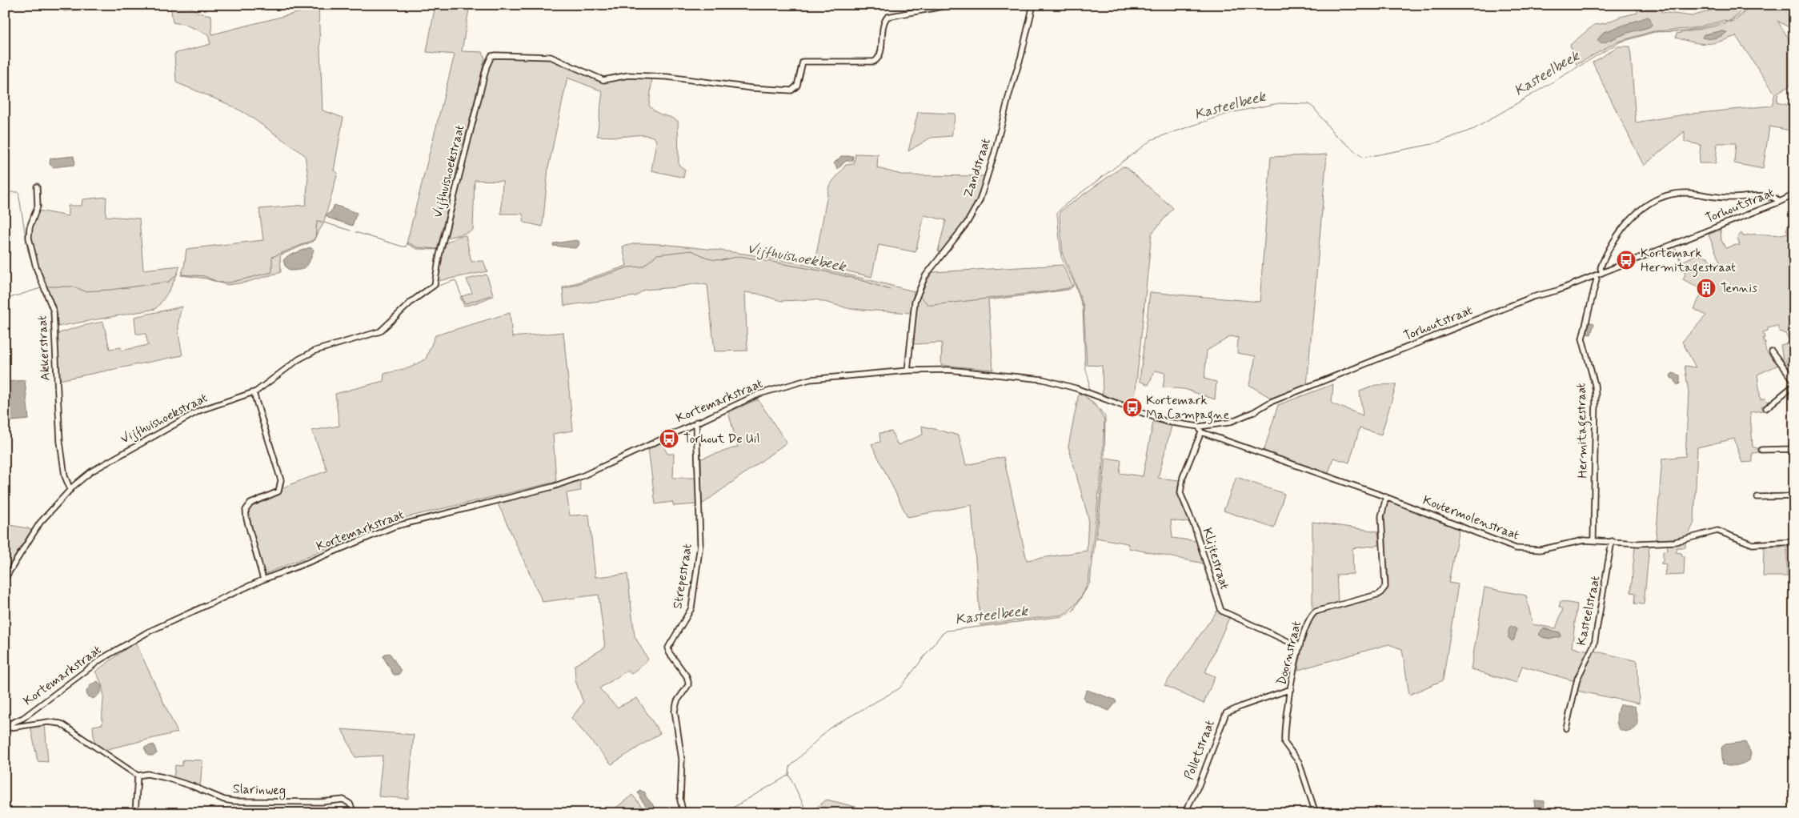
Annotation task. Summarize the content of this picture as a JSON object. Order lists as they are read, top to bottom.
{
  "streets": {
    "street": [
      "Zandstraat",
      "Vijfhuishoekstraat",
      "Torhoutstraat",
      "Akkerstraat",
      "Kortemarkstraat",
      "Hermitagestraat",
      "Koutermolenstraat",
      "Klijtestraat",
      "Strepestraat",
      "Kasteelstraat",
      "Doornstraat",
      "Polletstraat",
      "Slarinweg"
    ]
  },
  "crossings": [
    ["Zandstraat", "Kortemarkstraat"],
    ["Vijfhuishoekstraat", "Akkerstraat"],
    ["Torhoutstraat", "Kortemarkstraat"],
    ["Torhoutstraat", "Hermitagestraat"],
    ["Kortemarkstraat", "Strepestraat"],
    ["Hermitagestraat", "Koutermolenstraat"],
    ["Koutermolenstraat", "Klijtestraat"],
    ["Koutermolenstraat", "Kasteelstraat"],
    ["Koutermolenstraat", "Doornstraat"],
    ["Klijtestraat", "Doornstraat"],
    ["Doornstraat", "Polletstraat"]
  ],
  "water": ["Kasteelbeek", "Vijfhuishoekbeek"],
  "places": {
    "bus stop": ["Kortemark Hermitagestraat", "Kortemark Ma Campagne", "Torhout De Uil"],
    "building": ["Tennis"]
  }
}
